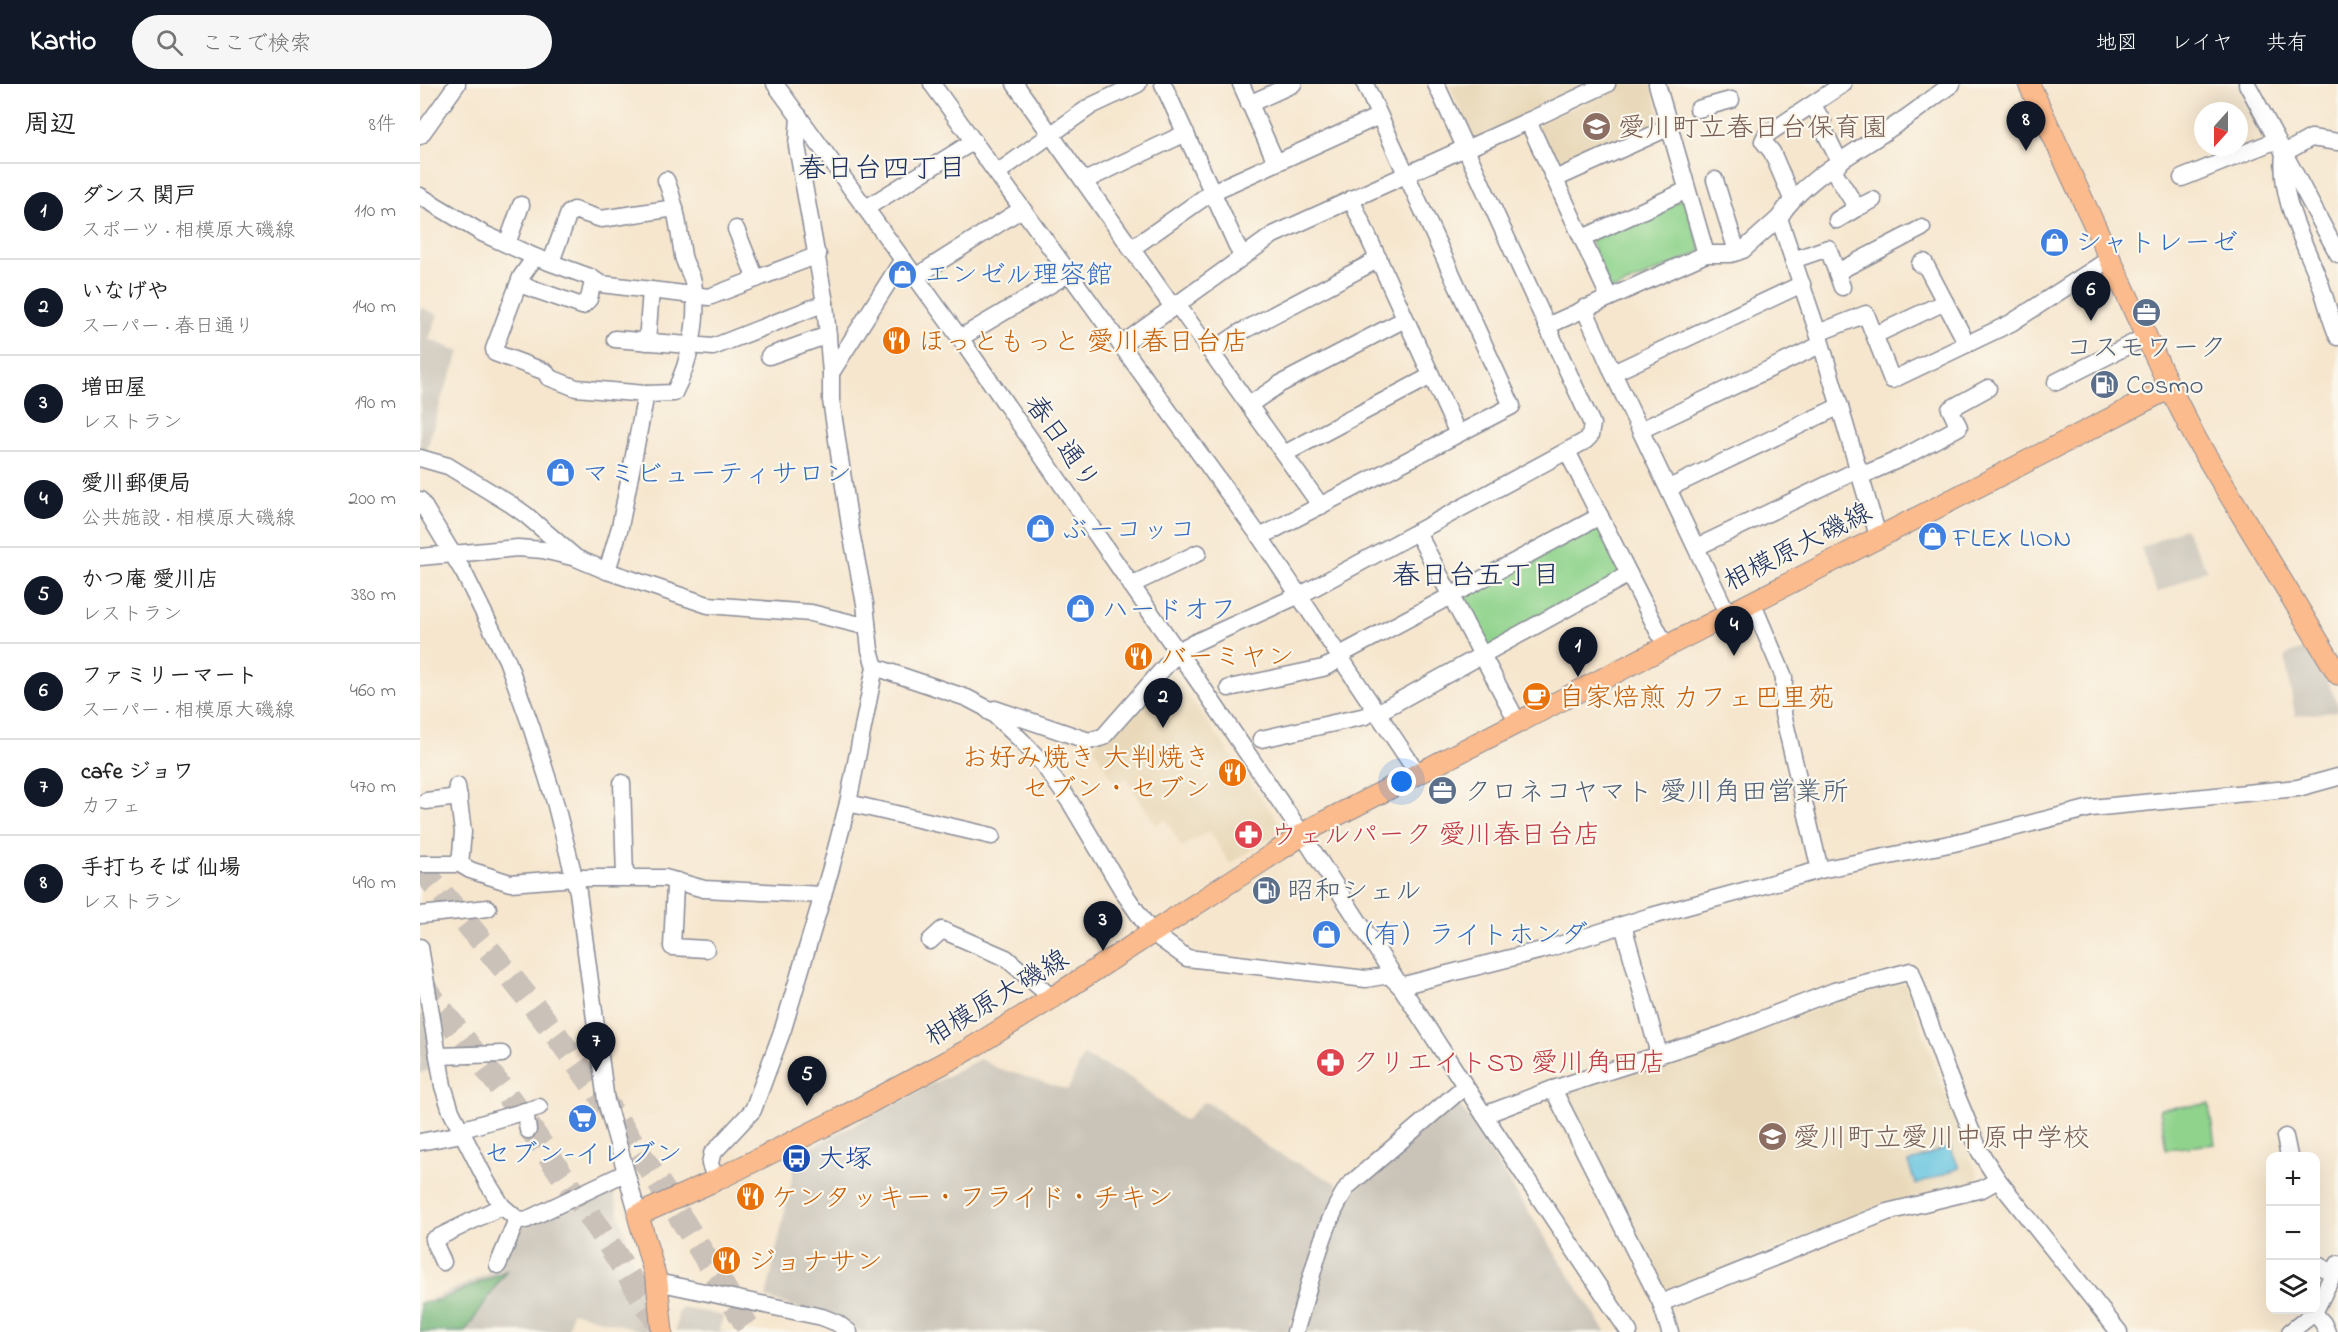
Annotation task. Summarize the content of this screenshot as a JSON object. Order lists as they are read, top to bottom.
{
  "streets": {
    "main road": ["相模原大磯線"],
    "street": ["春日通り"]
  },
  "crossings": [
    ["春日通り", "相模原大磯線"]
  ],
  "districts": ["春日台四丁目", "春日台五丁目"],
  "places": {
    "school or university": ["愛川町立春日台保育園", "愛川町立愛川中原中学校"],
    "shop": [
      "シャトレーゼ",
      "エンゼル理容館",
      "マミビューティサロン",
      "ぶーコッコ",
      "FLEX LION",
      "ハードオフ",
      "（有）ライトホンダ"
    ],
    "office": ["コスモワーク", "クロネコヤマト 愛川角田営業所"],
    "restaurant": [
      "ほっともっと 愛川春日台店",
      "バーミヤン",
      "お好み焼き 大判焼き セブン・セブン",
      "ケンタッキー・フライド・チキン",
      "ジョナサン"
    ],
    "fuel station": ["Cosmo", "昭和シェル"],
    "cafe": ["自家焙煎 カフェ巴里苑"],
    "pharmacy": ["ウェルパーク 愛川春日台店", "クリエイトSD 愛川角田店"],
    "supermarket": ["セブン-イレブン"],
    "bus stop": ["大塚"]
  },
  "north": "bottom",
  "page": {
    "header": "Kartio",
    "search": "ここで検索",
    "nav": ["地図", "レイヤ", "共有"],
    "heading": ["周辺", "8件"],
    "pins": [
      "8",
      "6",
      "4",
      "1",
      "2",
      "3",
      "7",
      "5"
    ],
    "list": [
      {
        "mark": "1",
        "name": "ダンス 関戸",
        "note": "スポーツ · 相模原大磯線",
        "value": "110 m"
      },
      {
        "mark": "2",
        "name": "いなげや",
        "note": "スーパー · 春日通り",
        "value": "140 m"
      },
      {
        "mark": "3",
        "name": "増田屋",
        "note": "レストラン",
        "value": "190 m"
      },
      {
        "mark": "4",
        "name": "愛川郵便局",
        "note": "公共施設 · 相模原大磯線",
        "value": "200 m"
      },
      {
        "mark": "5",
        "name": "かつ庵 愛川店",
        "note": "レストラン",
        "value": "380 m"
      },
      {
        "mark": "6",
        "name": "ファミリーマート",
        "note": "スーパー · 相模原大磯線",
        "value": "460 m"
      },
      {
        "mark": "7",
        "name": "cafe ジョワ",
        "note": "カフェ",
        "value": "470 m"
      },
      {
        "mark": "8",
        "name": "手打ちそば 仙場",
        "note": "レストラン",
        "value": "490 m"
      }
    ],
    "map_buttons": ["+", "−"]
  }
}
